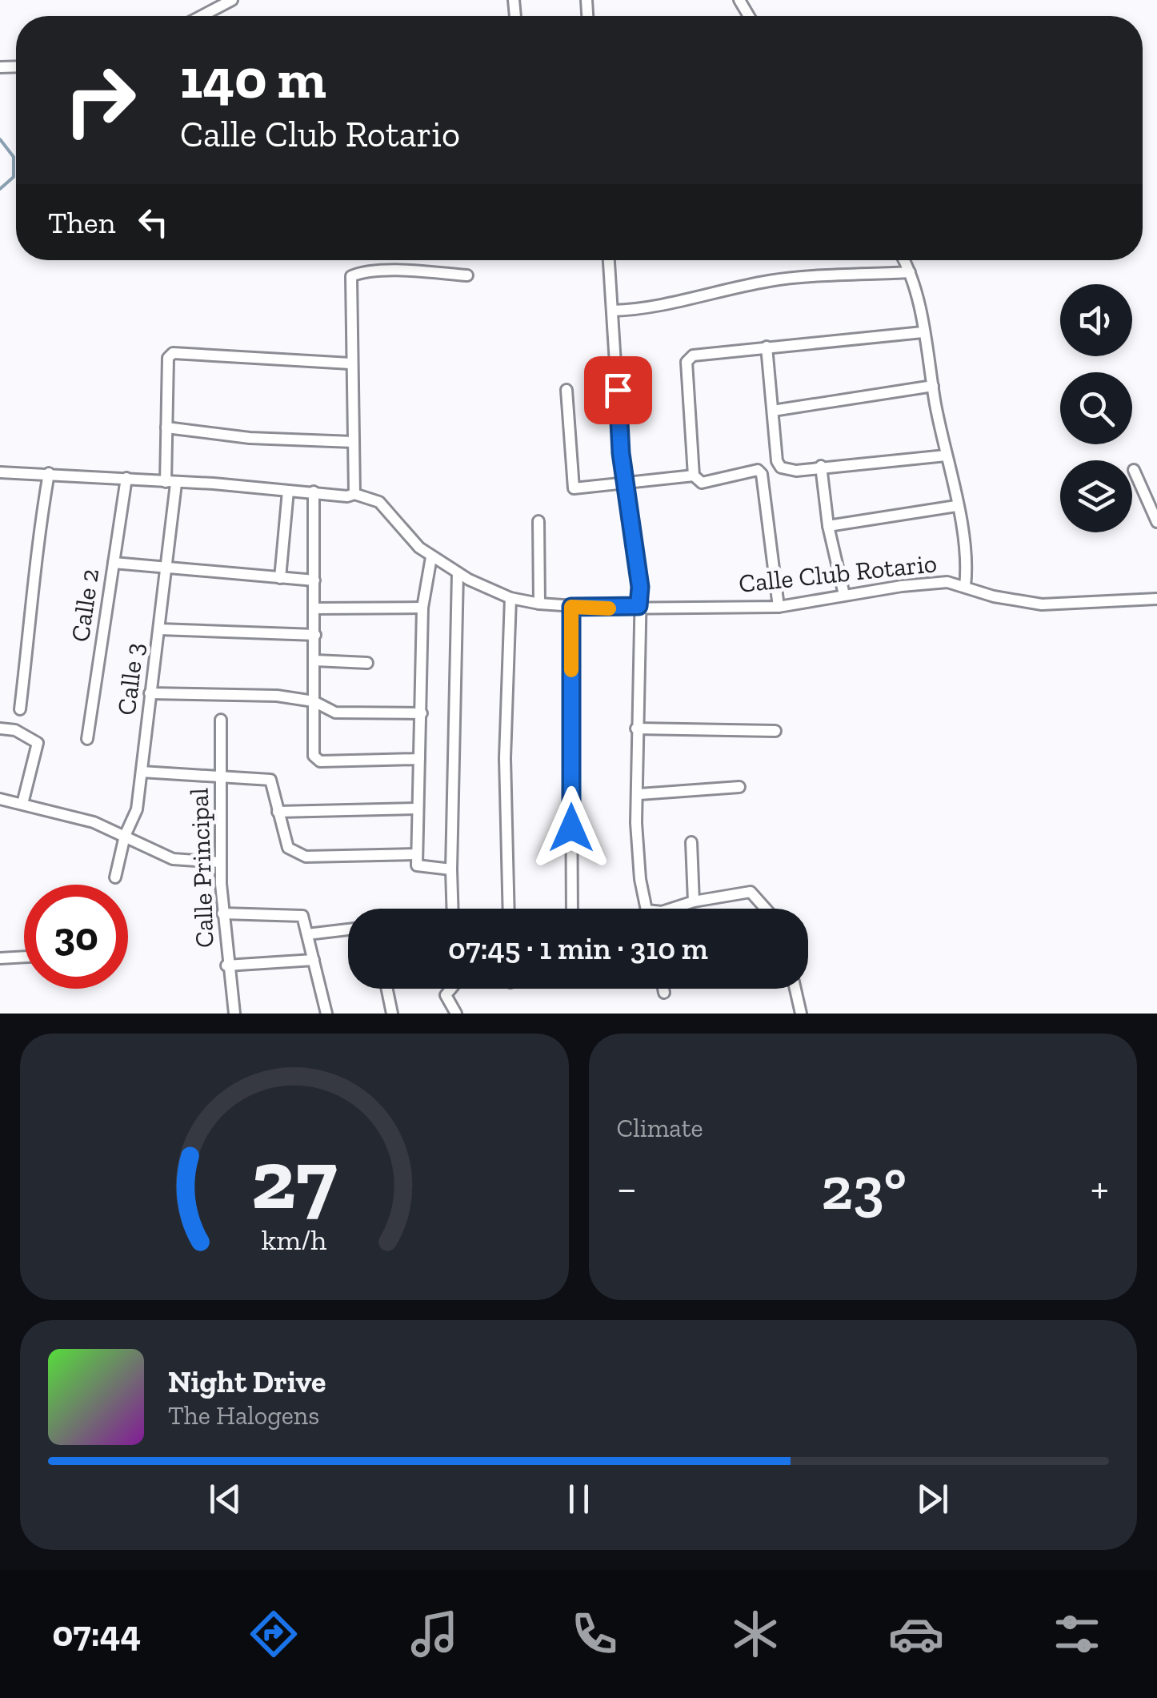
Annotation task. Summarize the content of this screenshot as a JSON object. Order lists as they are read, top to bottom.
{
  "streets": {
    "street": [
      "Calle Club Rotario",
      "Calle 2",
      "Calle 3",
      "Calle Principal"
    ]
  },
  "crossings": [
    ["Calle Club Rotario", "Calle 2"],
    ["Calle Club Rotario", "Calle 3"]
  ],
  "page": {
    "turn": ["140 m", "Calle Club Rotario"],
    "then": "Then",
    "limit": "30",
    "trip": "07:45 · 1 min · 310 m",
    "tile": "Climate",
    "heat": ["−", "23°", "+"],
    "song": ["Night Drive", "The Halogens"],
    "tabs": "07:44",
    "gauge": ["27", "km/h"]
  }
}
